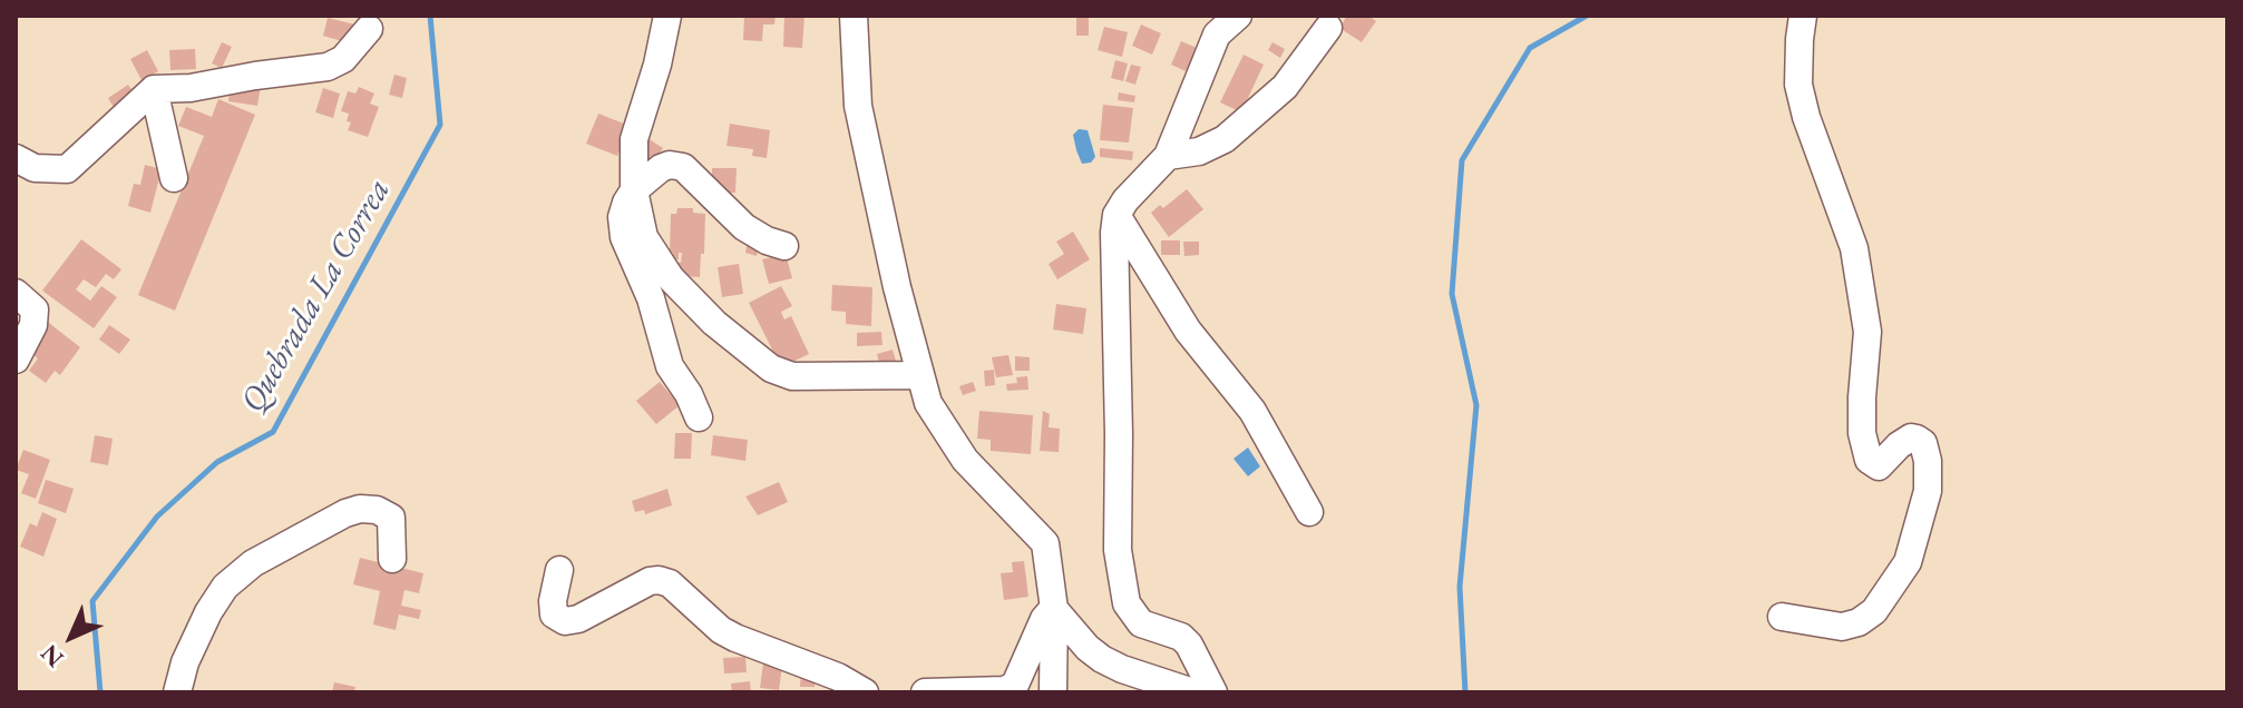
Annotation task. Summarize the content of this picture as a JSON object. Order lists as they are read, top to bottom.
{
  "water": ["Quebrada La Correa"],
  "north": "bottom left"
}
